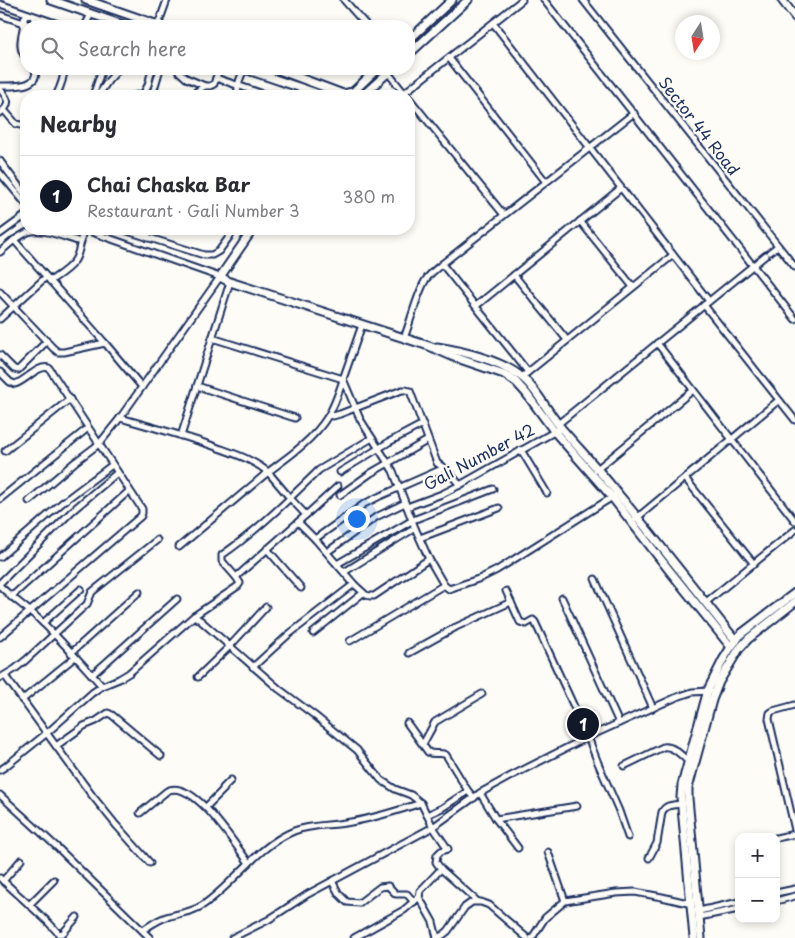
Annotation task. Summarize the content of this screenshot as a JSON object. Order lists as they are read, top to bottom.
{
  "streets": {
    "street": ["Sector 44 Road", "Gali Number 42"]
  },
  "crossings": [
    ["Sector 44 Road", "Gali Number 42"]
  ],
  "north": "bottom",
  "page": {
    "search": "Search here",
    "heading": "Nearby",
    "list": [
      {
        "mark": "1",
        "name": "Chai Chaska Bar",
        "note": "Restaurant · Gali Number 3",
        "value": "380 m"
      }
    ],
    "pins": "1",
    "map_buttons": ["+", "−"]
  }
}
